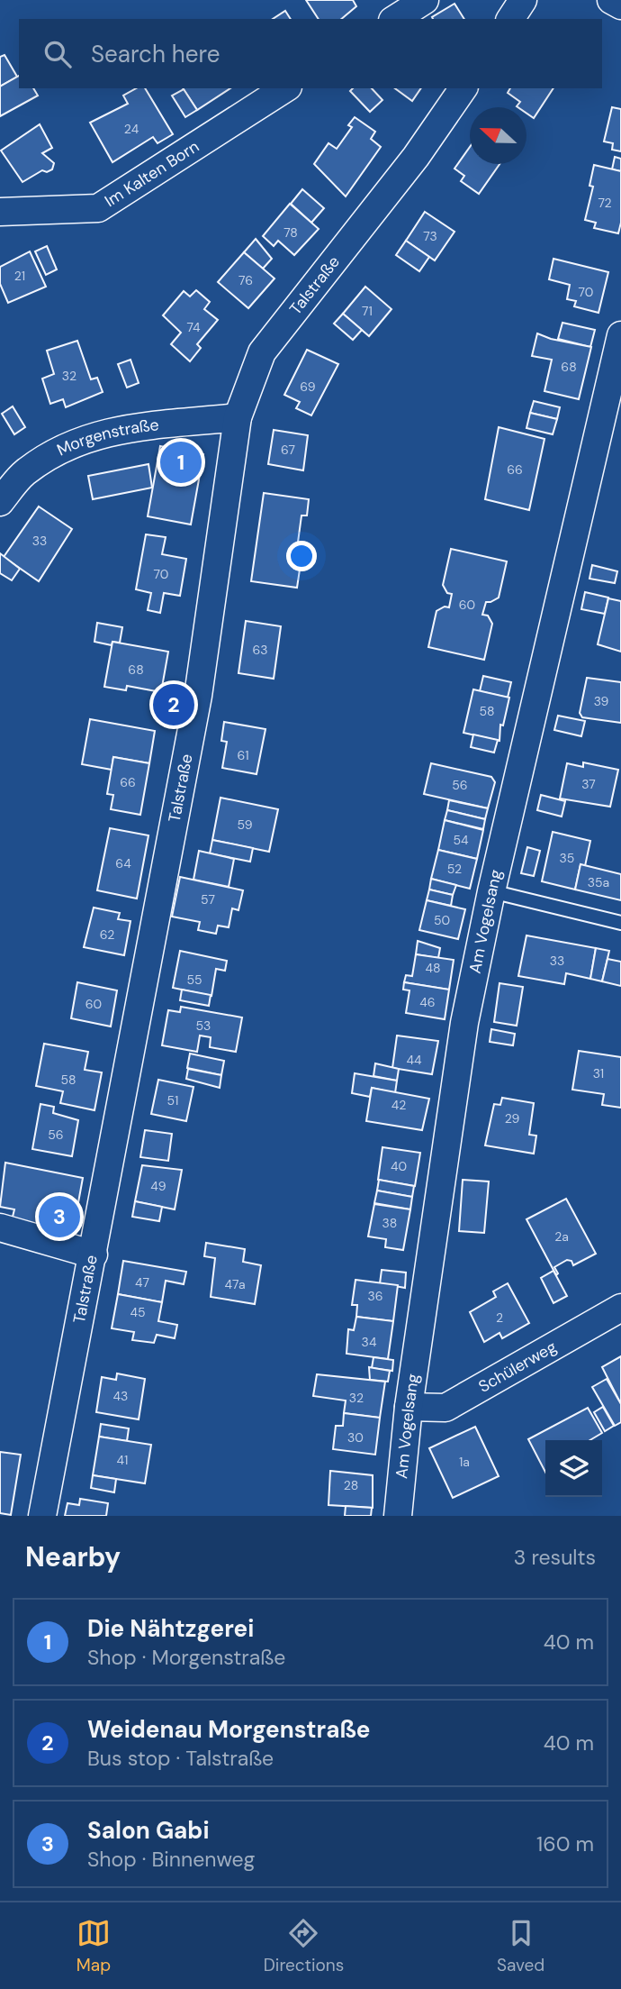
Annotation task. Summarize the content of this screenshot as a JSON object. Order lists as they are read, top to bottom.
{
  "streets": {
    "street": [
      "Im Kalten Born",
      "Talstraße",
      "Morgenstraße",
      "Am Vogelsang",
      "Schülerweg"
    ]
  },
  "crossings": [
    ["Talstraße", "Morgenstraße"],
    ["Am Vogelsang", "Schülerweg"]
  ],
  "house_numbers": [
    "24",
    "72",
    "78",
    "73",
    "21",
    "76",
    "70",
    "71",
    "74",
    "68",
    "32",
    "69",
    "67",
    "66",
    "33",
    "70",
    "60",
    "63",
    "68",
    "39",
    "58",
    "61",
    "66",
    "37",
    "56",
    "59",
    "54",
    "35",
    "64",
    "52",
    "35a",
    "57",
    "50",
    "62",
    "33",
    "48",
    "55",
    "46",
    "60",
    "53",
    "44",
    "31",
    "58",
    "51",
    "42",
    "29",
    "56",
    "40",
    "49",
    "38",
    "2a",
    "47",
    "47a",
    "36",
    "45",
    "2",
    "34",
    "43",
    "32",
    "30",
    "41",
    "1a",
    "28"
  ],
  "north": "left",
  "page": {
    "search": "Search here",
    "pins": ["1", "2", "3"],
    "heading": ["Nearby", "3 results"],
    "list": [
      {
        "mark": "1",
        "name": "Die Nähtzgerei",
        "note": "Shop · Morgenstraße",
        "value": "40 m"
      },
      {
        "mark": "2",
        "name": "Weidenau Morgenstraße",
        "note": "Bus stop · Talstraße",
        "value": "40 m"
      },
      {
        "mark": "3",
        "name": "Salon Gabi",
        "note": "Shop · Binnenweg",
        "value": "160 m"
      }
    ],
    "nav": ["Map", "Directions", "Saved"]
  }
}
